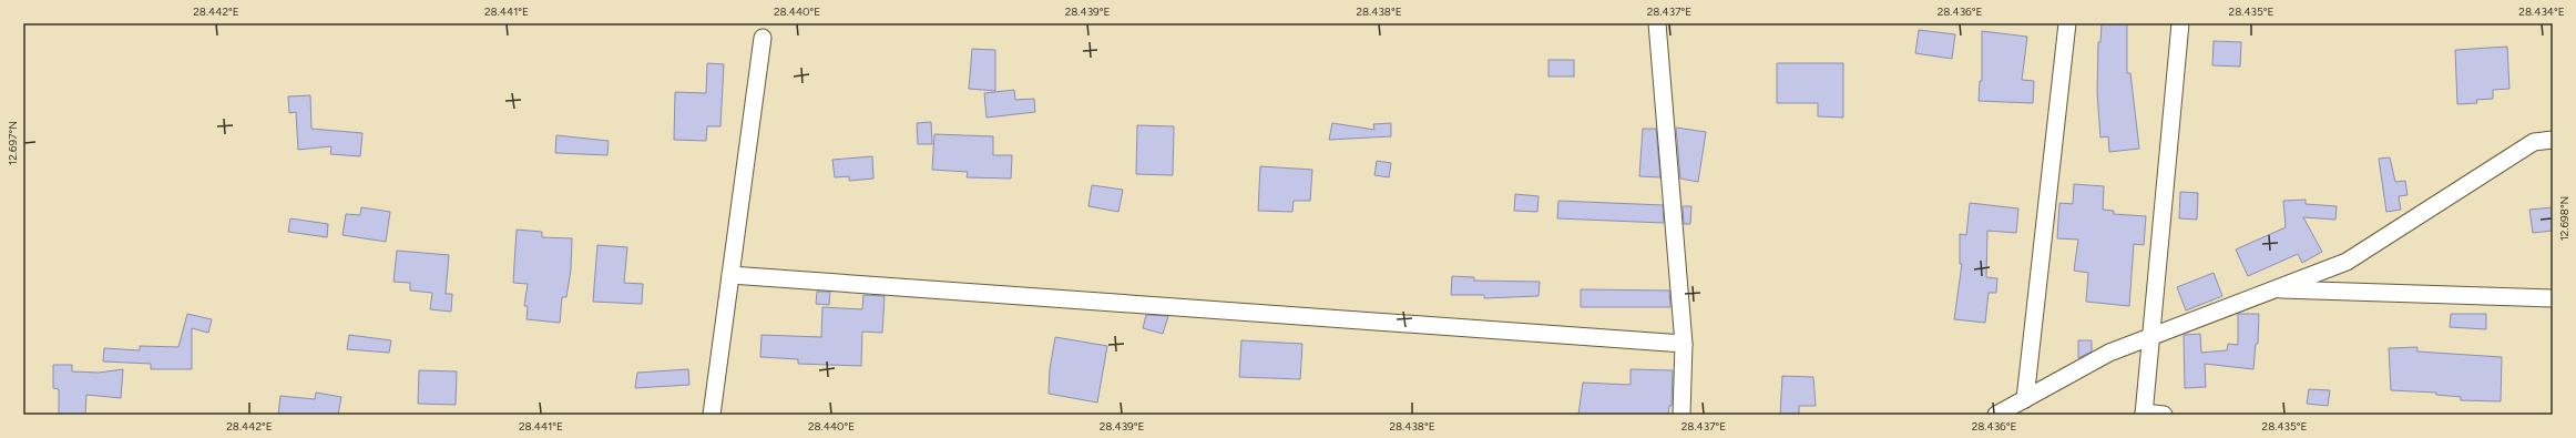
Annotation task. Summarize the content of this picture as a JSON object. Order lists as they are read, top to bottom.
{
  "coordinates": [
    "28.442°E",
    "28.441°E",
    "28.440°E",
    "28.439°E",
    "28.438°E",
    "28.437°E",
    "28.436°E",
    "28.435°E",
    "28.434°E",
    "12.697°N",
    "12.698°N"
  ]
}
